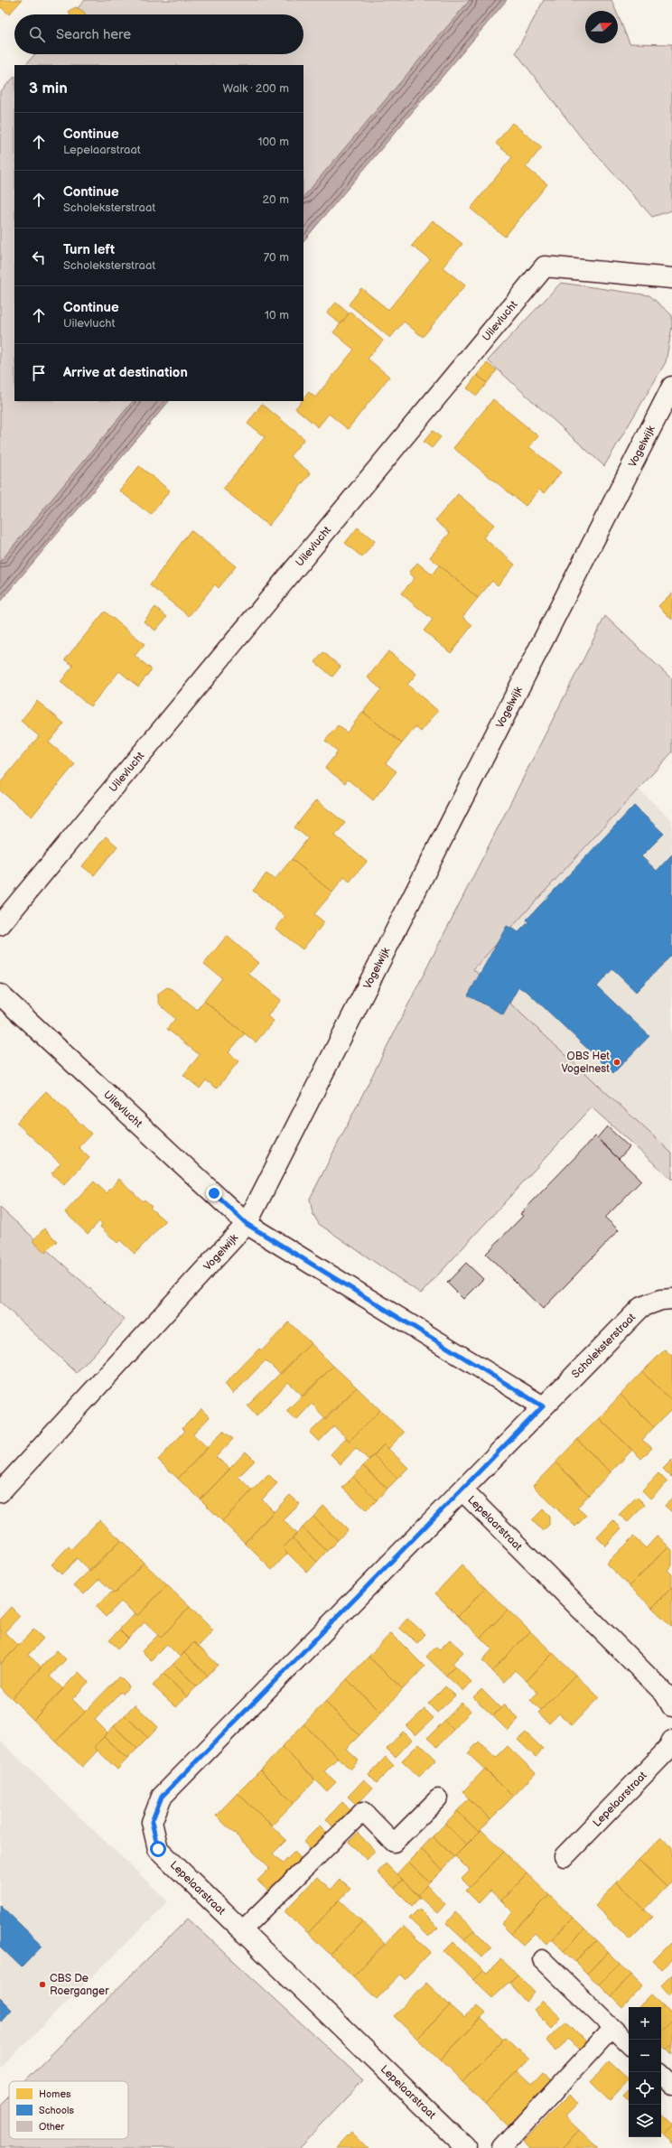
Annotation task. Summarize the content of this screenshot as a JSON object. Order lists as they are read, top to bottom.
{
  "streets": {
    "street": [
      "Uilevlucht",
      "Vogelwijk",
      "Scholeksterstraat",
      "Lepelaarstraat"
    ]
  },
  "crossings": [
    ["Uilevlucht", "Vogelwijk"],
    ["Scholeksterstraat", "Lepelaarstraat"]
  ],
  "places": ["OBS Het Vogelnest", "CBS De Roerganger"],
  "legend": ["Homes", "Schools", "Other"],
  "north": "right",
  "page": {
    "search": "Search here",
    "heading": ["3 min", "Walk · 200 m"],
    "list": [
      ["Continue", "Lepelaarstraat", "100 m"],
      ["Continue", "Scholeksterstraat", "20 m"],
      ["Turn left", "Scholeksterstraat", "70 m"],
      ["Continue", "Uilevlucht", "10 m"],
      "Arrive at destination"
    ],
    "map_buttons": ["+", "−"]
  }
}
